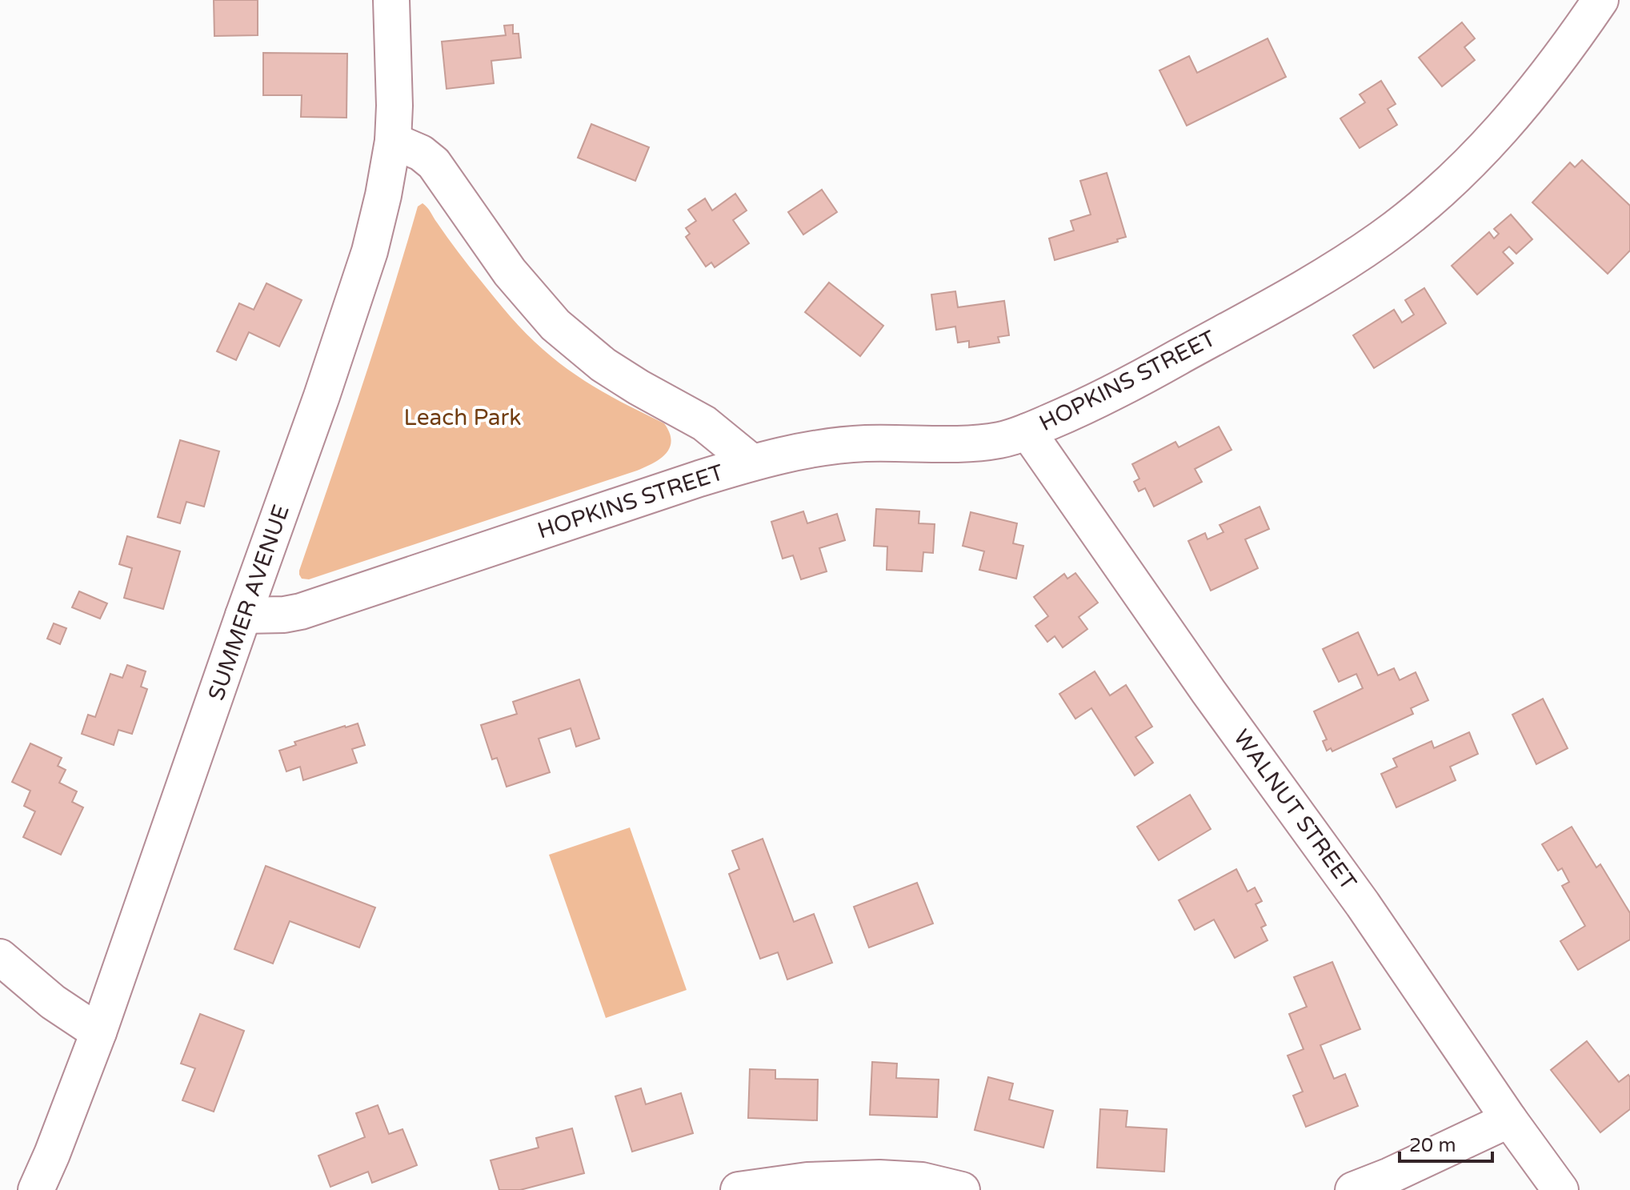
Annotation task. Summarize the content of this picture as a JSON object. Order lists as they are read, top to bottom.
{
  "streets": {
    "street": ["HOPKINS STREET", "SUMMER AVENUE", "WALNUT STREET"]
  },
  "crossings": [
    ["HOPKINS STREET", "SUMMER AVENUE"],
    ["HOPKINS STREET", "WALNUT STREET"]
  ],
  "parks": ["Leach Park"],
  "scale_bar": "20 m"
}
